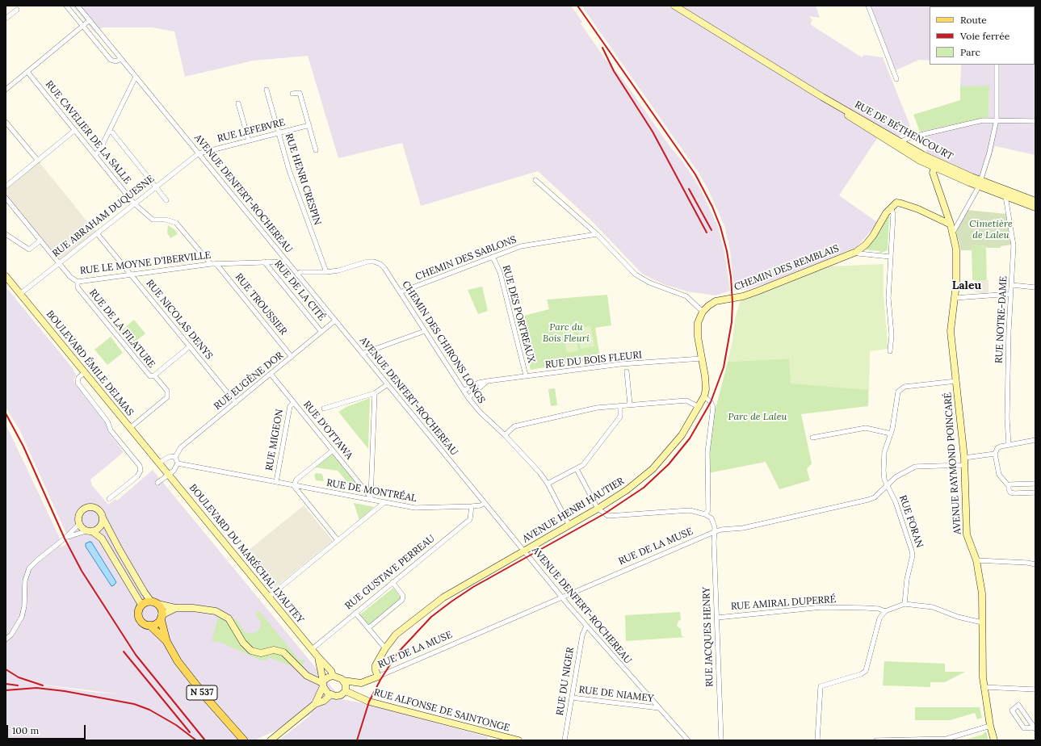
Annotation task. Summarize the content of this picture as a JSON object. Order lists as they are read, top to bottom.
{
  "streets": {
    "main road": ["N 537"],
    "street": [
      "RUE LEFEBVRE",
      "RUE DE BÉTHENCOURT",
      "RUE CAVELIER DE LA SALLE",
      "RUE HENRI CRESPIN",
      "AVENUE DENFERT-ROCHEREAU",
      "RUE ABRAHAM DUQUESNE",
      "CHEMIN DES SABLONS",
      "RUE LE MOYNE D'IBERVILLE",
      "CHEMIN DES REMBLAIS",
      "RUE DE LA CITÉ",
      "RUE TROUSSIER",
      "RUE DES PORTREAUX",
      "RUE NICOLAS DENYS",
      "RUE NOTRE-DAME",
      "RUE DE LA FILATURE",
      "CHEMIN DES CHIRONS LONGS",
      "RUE DU BOIS FLEURI",
      "BOULEVARD ÉMILE DELMAS",
      "RUE EUGÈNE DOR",
      "RUE D'OTTAWA",
      "RUE MIGEON",
      "AVENUE RAYMOND POINCARÉ",
      "RUE DE MONTRÉAL",
      "AVENUE HENRI HAUTIER",
      "RUE FORAN",
      "RUE DE LA MUSE",
      "BOULEVARD DU MARÉCHAL LYAUTEY",
      "RUE GUSTAVE PERREAU",
      "RUE AMIRAL DUPERRÉ",
      "RUE JACQUES HENRY",
      "RUE DU NIGER",
      "RUE DE NIAMEY",
      "RUE ALFONSE DE SAINTONGE"
    ]
  },
  "crossings": [
    ["RUE LEFEBVRE", "RUE HENRI CRESPIN"],
    ["RUE LEFEBVRE", "AVENUE DENFERT-ROCHEREAU"],
    ["RUE LEFEBVRE", "RUE ABRAHAM DUQUESNE"],
    ["RUE DE BÉTHENCOURT", "RUE NOTRE-DAME"],
    ["RUE DE BÉTHENCOURT", "AVENUE RAYMOND POINCARÉ"],
    ["RUE CAVELIER DE LA SALLE", "RUE ABRAHAM DUQUESNE"],
    ["RUE CAVELIER DE LA SALLE", "RUE LE MOYNE D'IBERVILLE"],
    ["RUE CAVELIER DE LA SALLE", "RUE TROUSSIER"],
    ["RUE HENRI CRESPIN", "CHEMIN DES CHIRONS LONGS"],
    ["AVENUE DENFERT-ROCHEREAU", "RUE ABRAHAM DUQUESNE"],
    ["AVENUE DENFERT-ROCHEREAU", "RUE LE MOYNE D'IBERVILLE"],
    ["AVENUE DENFERT-ROCHEREAU", "CHEMIN DES CHIRONS LONGS"],
    ["AVENUE DENFERT-ROCHEREAU", "RUE EUGÈNE DOR"],
    ["AVENUE DENFERT-ROCHEREAU", "RUE DE MONTRÉAL"],
    ["AVENUE DENFERT-ROCHEREAU", "AVENUE HENRI HAUTIER"],
    ["AVENUE DENFERT-ROCHEREAU", "RUE DE LA MUSE"],
    ["AVENUE DENFERT-ROCHEREAU", "RUE DU NIGER"],
    ["AVENUE DENFERT-ROCHEREAU", "RUE DE NIAMEY"],
    ["RUE ABRAHAM DUQUESNE", "RUE LE MOYNE D'IBERVILLE"],
    ["RUE ABRAHAM DUQUESNE", "RUE NICOLAS DENYS"],
    ["RUE ABRAHAM DUQUESNE", "BOULEVARD ÉMILE DELMAS"],
    ["CHEMIN DES SABLONS", "RUE DES PORTREAUX"],
    ["CHEMIN DES SABLONS", "CHEMIN DES CHIRONS LONGS"],
    ["RUE LE MOYNE D'IBERVILLE", "RUE DE LA CITÉ"],
    ["RUE LE MOYNE D'IBERVILLE", "RUE TROUSSIER"],
    ["RUE LE MOYNE D'IBERVILLE", "RUE NICOLAS DENYS"],
    ["RUE LE MOYNE D'IBERVILLE", "RUE DE LA FILATURE"],
    ["CHEMIN DES REMBLAIS", "AVENUE HENRI HAUTIER"],
    ["RUE DE LA CITÉ", "RUE EUGÈNE DOR"],
    ["RUE TROUSSIER", "RUE EUGÈNE DOR"],
    ["RUE DES PORTREAUX", "RUE DU BOIS FLEURI"],
    ["RUE NICOLAS DENYS", "RUE DE LA FILATURE"],
    ["RUE NICOLAS DENYS", "RUE EUGÈNE DOR"],
    ["CHEMIN DES CHIRONS LONGS", "RUE DU BOIS FLEURI"],
    ["CHEMIN DES CHIRONS LONGS", "AVENUE HENRI HAUTIER"],
    ["RUE DU BOIS FLEURI", "AVENUE HENRI HAUTIER"],
    ["BOULEVARD ÉMILE DELMAS", "BOULEVARD DU MARÉCHAL LYAUTEY"],
    ["RUE EUGÈNE DOR", "RUE D'OTTAWA"],
    ["RUE D'OTTAWA", "RUE MIGEON"],
    ["RUE D'OTTAWA", "RUE DE MONTRÉAL"],
    ["RUE MIGEON", "RUE DE MONTRÉAL"],
    ["AVENUE RAYMOND POINCARÉ", "RUE FORAN"],
    ["AVENUE RAYMOND POINCARÉ", "RUE DE LA MUSE"],
    ["RUE DE MONTRÉAL", "RUE GUSTAVE PERREAU"],
    ["AVENUE HENRI HAUTIER", "RUE DE LA MUSE"],
    ["RUE FORAN", "RUE DE LA MUSE"],
    ["RUE DE LA MUSE", "BOULEVARD DU MARÉCHAL LYAUTEY"],
    ["RUE DE LA MUSE", "RUE JACQUES HENRY"],
    ["RUE DE LA MUSE", "RUE ALFONSE DE SAINTONGE"],
    ["BOULEVARD DU MARÉCHAL LYAUTEY", "RUE GUSTAVE PERREAU"],
    ["BOULEVARD DU MARÉCHAL LYAUTEY", "RUE ALFONSE DE SAINTONGE"],
    ["RUE AMIRAL DUPERRÉ", "RUE JACQUES HENRY"],
    ["RUE DU NIGER", "RUE DE NIAMEY"]
  ],
  "districts": ["Laleu"],
  "parks": ["Cimetière de Laleu", "Parc du Bois Fleuri", "Parc de Laleu"],
  "legend": ["Route", "Voie ferrée", "Parc"],
  "scale_bar": "100 m"
}
